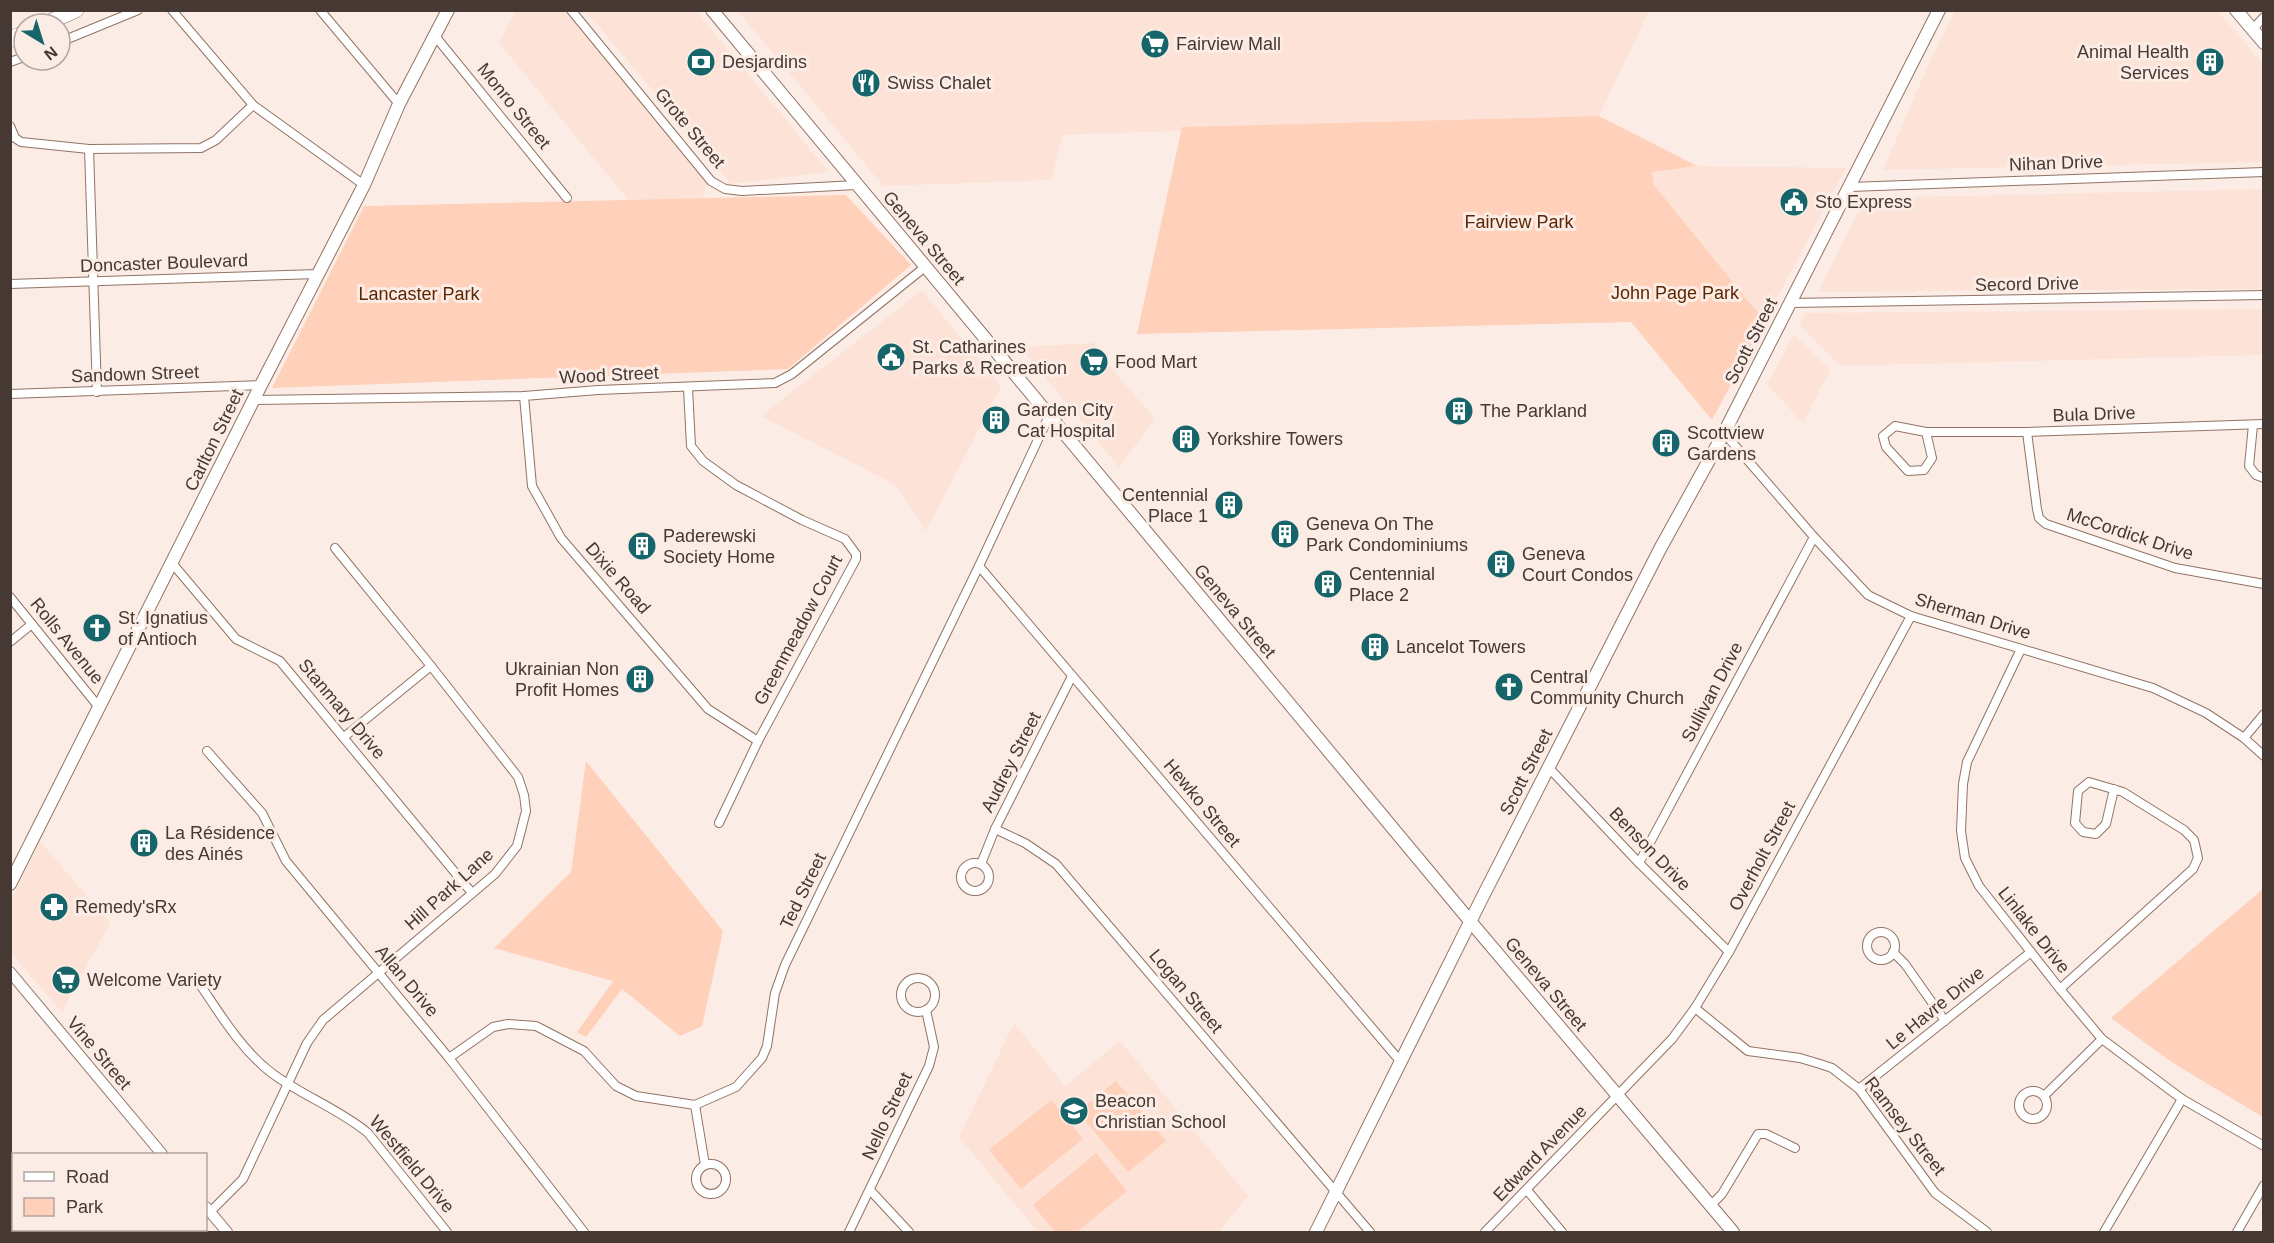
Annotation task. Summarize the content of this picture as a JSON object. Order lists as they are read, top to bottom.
{
  "streets": {
    "main road": ["Geneva Street", "Scott Street", "Carlton Street"],
    "street": [
      "Monro Street",
      "Grote Street",
      "Nihan Drive",
      "Doncaster Boulevard",
      "Secord Drive",
      "Sandown Street",
      "Wood Street",
      "Bula Drive",
      "McCordick Drive",
      "Dixie Road",
      "Sherman Drive",
      "Greenmeadow Court",
      "Rolls Avenue",
      "Sullivan Drive",
      "Stanmary Drive",
      "Audrey Street",
      "Hewko Street",
      "Benson Drive",
      "Overholt Street",
      "Hill Park Lane",
      "Ted Street",
      "Linlake Drive",
      "Allan Drive",
      "Logan Street",
      "Le Havre Drive",
      "Vine Street",
      "Nello Street",
      "Ramsey Street",
      "Edward Avenue",
      "Westfield Drive"
    ]
  },
  "crossings": [
    ["Monro Street", "Carlton Street"],
    ["Grote Street", "Geneva Street"],
    ["Nihan Drive", "Scott Street"],
    ["Geneva Street", "Scott Street"],
    ["Geneva Street", "Wood Street"],
    ["Geneva Street", "Overholt Street"],
    ["Geneva Street", "Ted Street"],
    ["Geneva Street", "Edward Avenue"],
    ["Doncaster Boulevard", "Carlton Street"],
    ["Secord Drive", "Scott Street"],
    ["Scott Street", "Sherman Drive"],
    ["Scott Street", "Hewko Street"],
    ["Scott Street", "Benson Drive"],
    ["Scott Street", "Logan Street"],
    ["Sandown Street", "Carlton Street"],
    ["Wood Street", "Carlton Street"],
    ["Wood Street", "Dixie Road"],
    ["Wood Street", "Greenmeadow Court"],
    ["Bula Drive", "McCordick Drive"],
    ["Carlton Street", "Rolls Avenue"],
    ["Carlton Street", "Stanmary Drive"],
    ["Dixie Road", "Greenmeadow Court"],
    ["Sherman Drive", "Sullivan Drive"],
    ["Sherman Drive", "Overholt Street"],
    ["Sherman Drive", "Linlake Drive"],
    ["Sullivan Drive", "Benson Drive"],
    ["Stanmary Drive", "Hill Park Lane"],
    ["Audrey Street", "Hewko Street"],
    ["Audrey Street", "Logan Street"],
    ["Hewko Street", "Ted Street"],
    ["Benson Drive", "Overholt Street"],
    ["Overholt Street", "Ramsey Street"],
    ["Overholt Street", "Edward Avenue"],
    ["Hill Park Lane", "Allan Drive"],
    ["Hill Park Lane", "Westfield Drive"],
    ["Linlake Drive", "Le Havre Drive"],
    ["Le Havre Drive", "Ramsey Street"]
  ],
  "parks": ["Fairview Park", "John Page Park", "Lancaster Park"],
  "places": {
    "supermarket": ["Fairview Mall", "Food Mart", "Welcome Variety"],
    "bank": ["Desjardins"],
    "building": [
      "Animal Health Services",
      "The Parkland",
      "Garden City Cat Hospital",
      "Yorkshire Towers",
      "Scottview Gardens",
      "Centennial Place 1",
      "Geneva On The Park Condominiums",
      "Paderewski Society Home",
      "Geneva Court Condos",
      "Centennial Place 2",
      "Lancelot Towers",
      "Ukrainian Non Profit Homes",
      "La Résidence des Ainés"
    ],
    "restaurant": ["Swiss Chalet"],
    "public building": ["Sto Express", "St. Catharines Parks & Recreation"],
    "church": ["St. Ignatius of Antioch", "Central Community Church"],
    "pharmacy": ["Remedy'sRx"],
    "school or university": ["Beacon Christian School"]
  },
  "legend": ["Road", "Park"],
  "north": "bottom right"
}
